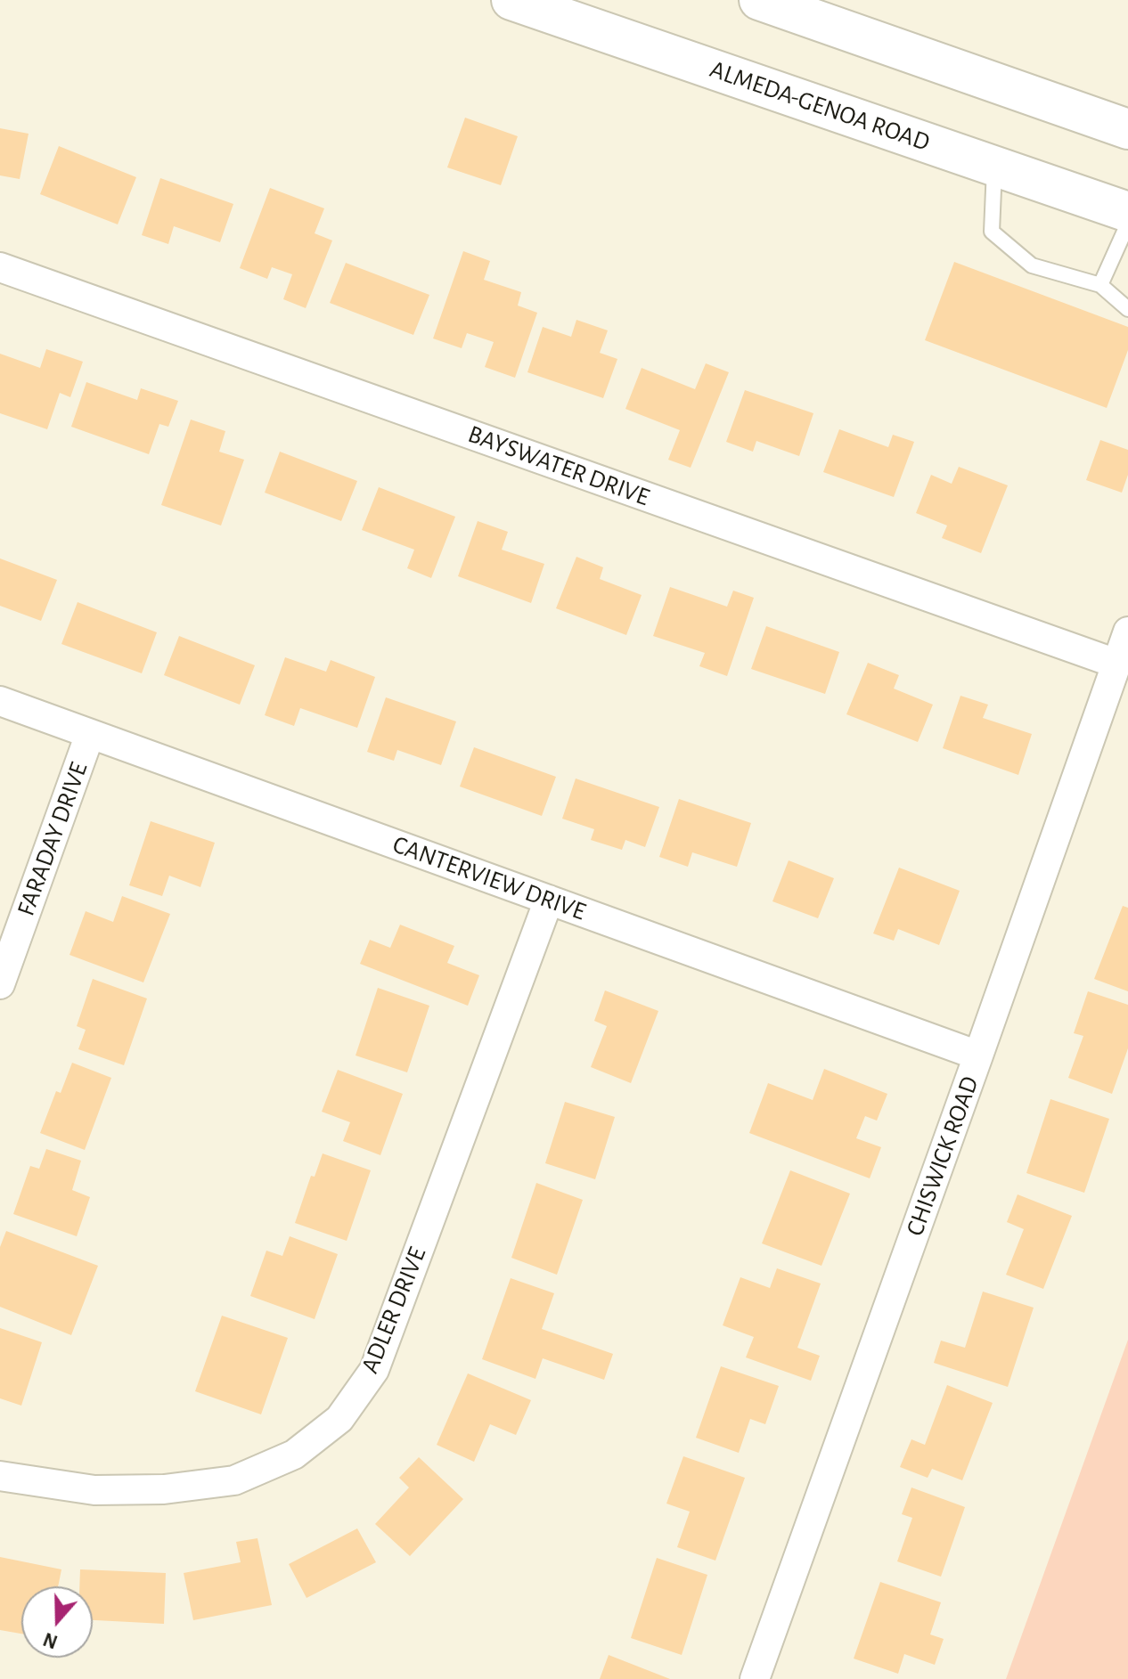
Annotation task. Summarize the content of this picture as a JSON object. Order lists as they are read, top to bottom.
{
  "streets": {
    "main road": ["ALMEDA-GENOA ROAD"],
    "street": [
      "BAYSWATER DRIVE",
      "FARADAY DRIVE",
      "CANTERVIEW DRIVE",
      "CHISWICK ROAD",
      "ADLER DRIVE"
    ]
  },
  "crossings": [
    ["BAYSWATER DRIVE", "CHISWICK ROAD"],
    ["FARADAY DRIVE", "CANTERVIEW DRIVE"],
    ["CANTERVIEW DRIVE", "CHISWICK ROAD"],
    ["CANTERVIEW DRIVE", "ADLER DRIVE"]
  ],
  "north": "bottom"
}
